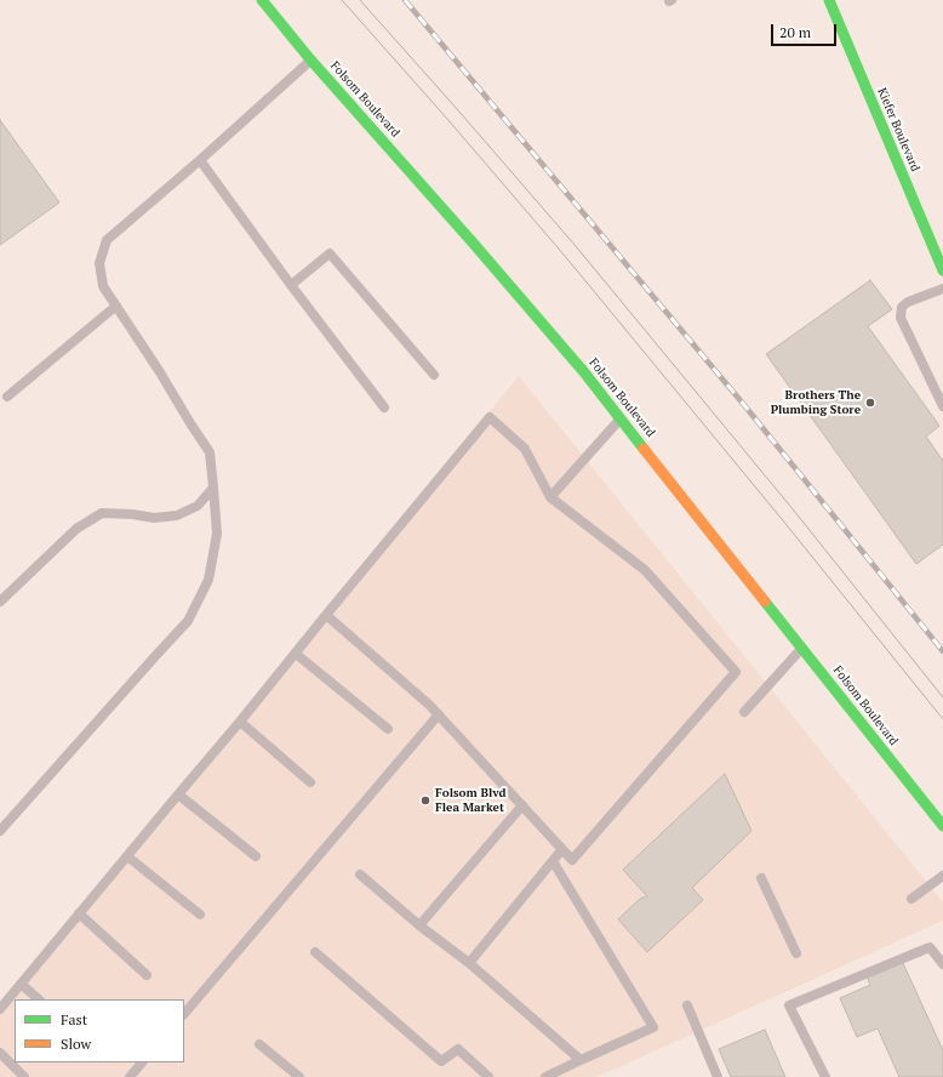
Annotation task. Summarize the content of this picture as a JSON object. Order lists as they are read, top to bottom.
{
  "streets": {
    "main road": ["Folsom Boulevard", "Kiefer Boulevard"]
  },
  "places": ["Brothers The Plumbing Store", "Folsom Blvd Flea Market"],
  "legend": ["Fast", "Slow"],
  "scale_bar": "20 m"
}
